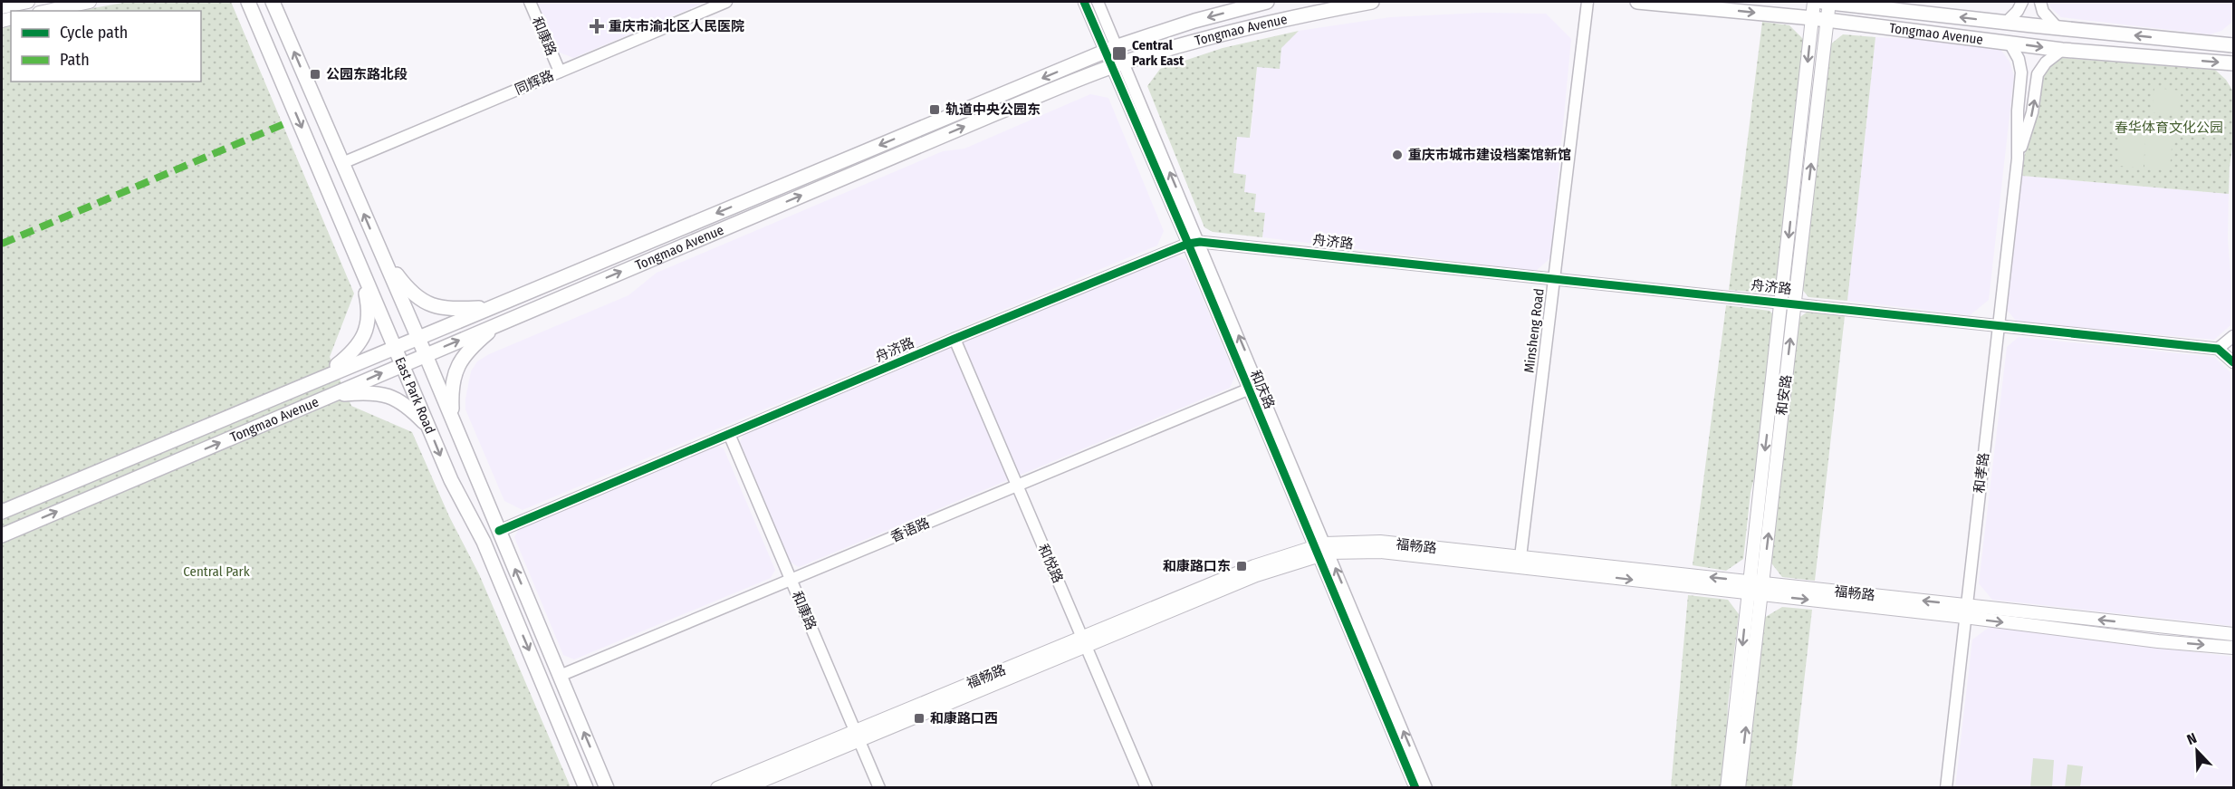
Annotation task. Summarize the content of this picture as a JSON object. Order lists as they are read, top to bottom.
{
  "streets": {
    "main road": [
      "Tongmao Avenue",
      "East Park Road",
      "和安路",
      "福畅路"
    ],
    "street": [
      "和康路",
      "同辉路",
      "舟济路",
      "Minsheng Road",
      "和庆路",
      "和孝路",
      "香语路",
      "和悦路"
    ]
  },
  "crossings": [
    ["Tongmao Avenue", "和庆路"],
    ["Tongmao Avenue", "East Park Road"],
    ["Tongmao Avenue", "和安路"],
    ["和康路", "同辉路"],
    ["和康路", "舟济路"],
    ["和康路", "香语路"],
    ["和康路", "福畅路"],
    ["同辉路", "East Park Road"],
    ["舟济路", "Minsheng Road"],
    ["舟济路", "和庆路"],
    ["舟济路", "East Park Road"],
    ["舟济路", "和安路"],
    ["舟济路", "和孝路"],
    ["舟济路", "和悦路"],
    ["Minsheng Road", "福畅路"],
    ["和庆路", "香语路"],
    ["和庆路", "福畅路"],
    ["East Park Road", "香语路"],
    ["和安路", "福畅路"],
    ["和孝路", "福畅路"],
    ["香语路", "和悦路"],
    ["福畅路", "和悦路"]
  ],
  "parks": ["春华体育文化公园", "Central Park"],
  "places": {
    "health": ["重庆市渝北区人民医院"],
    "transit": [
      "Central Park East",
      "公园东路北段",
      "轨道中央公园东",
      "和康路口东",
      "和康路口西"
    ],
    "other": ["重庆市城市建设档案馆新馆"]
  },
  "legend": ["Cycle path", "Path"],
  "north": "top left"
}
